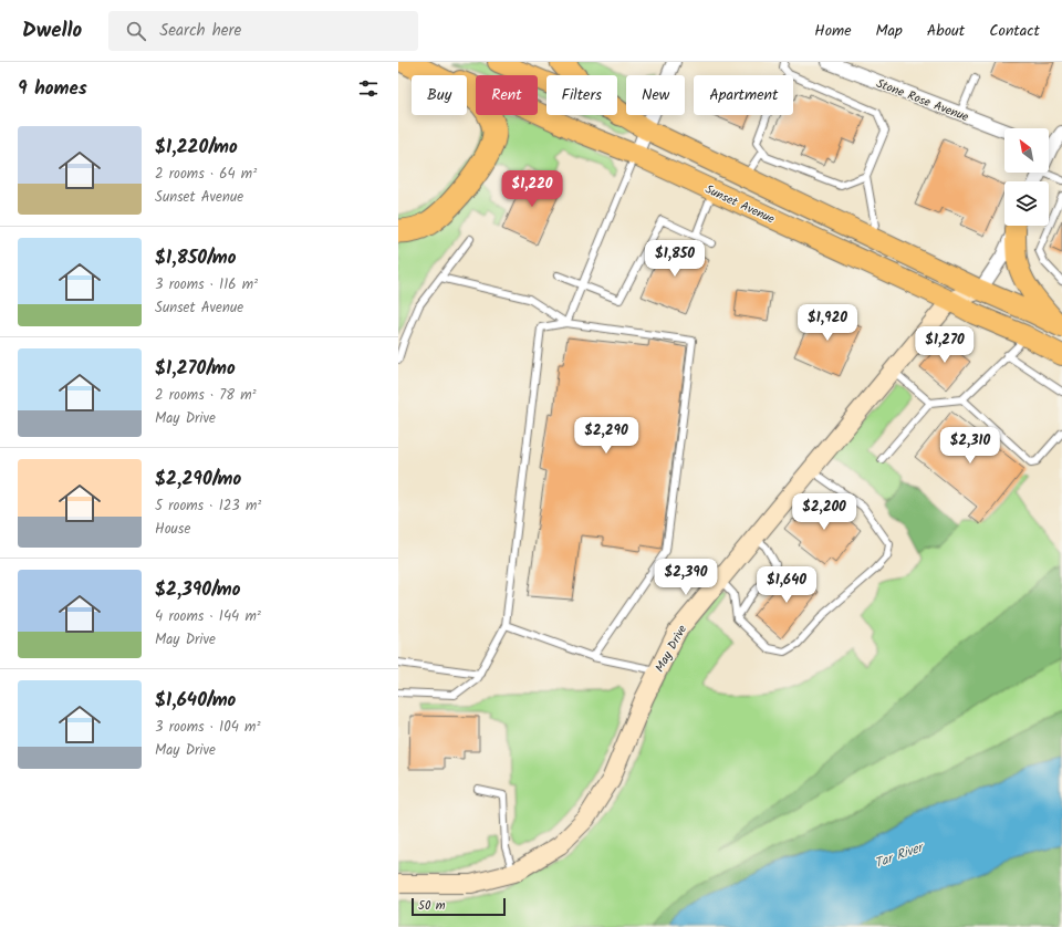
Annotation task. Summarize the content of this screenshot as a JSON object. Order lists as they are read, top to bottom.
{
  "streets": {
    "main road": ["Sunset Avenue", "May Drive"],
    "street": ["Stone Rose Avenue"]
  },
  "crossings": [
    ["Sunset Avenue", "May Drive"]
  ],
  "water": ["Tar River"],
  "scale_bar": "50 m",
  "north": "top left",
  "page": {
    "header": "Dwello",
    "search": "Search here",
    "nav": [
      "Home",
      "Map",
      "About",
      "Contact"
    ],
    "heading": "9 homes",
    "chip": [
      "Buy",
      "Rent",
      "Filters",
      "New",
      "Apartment"
    ],
    "list": [
      {
        "name": "$1,220/mo",
        "note": "2 rooms · 64 m² · Sunset Avenue"
      },
      {
        "name": "$1,850/mo",
        "note": "3 rooms · 116 m² · Sunset Avenue"
      },
      {
        "name": "$1,270/mo",
        "note": "2 rooms · 78 m² · May Drive"
      },
      {
        "name": "$2,290/mo",
        "note": "5 rooms · 123 m² · House"
      },
      {
        "name": "$2,390/mo",
        "note": "4 rooms · 144 m² · May Drive"
      },
      {
        "name": "$1,640/mo",
        "note": "3 rooms · 104 m² · May Drive"
      }
    ],
    "price": [
      "$1,220",
      "$1,850",
      "$1,920",
      "$1,270",
      "$2,290",
      "$2,310",
      "$2,200",
      "$2,390",
      "$1,640"
    ],
    "scale": "50 m"
  }
}
